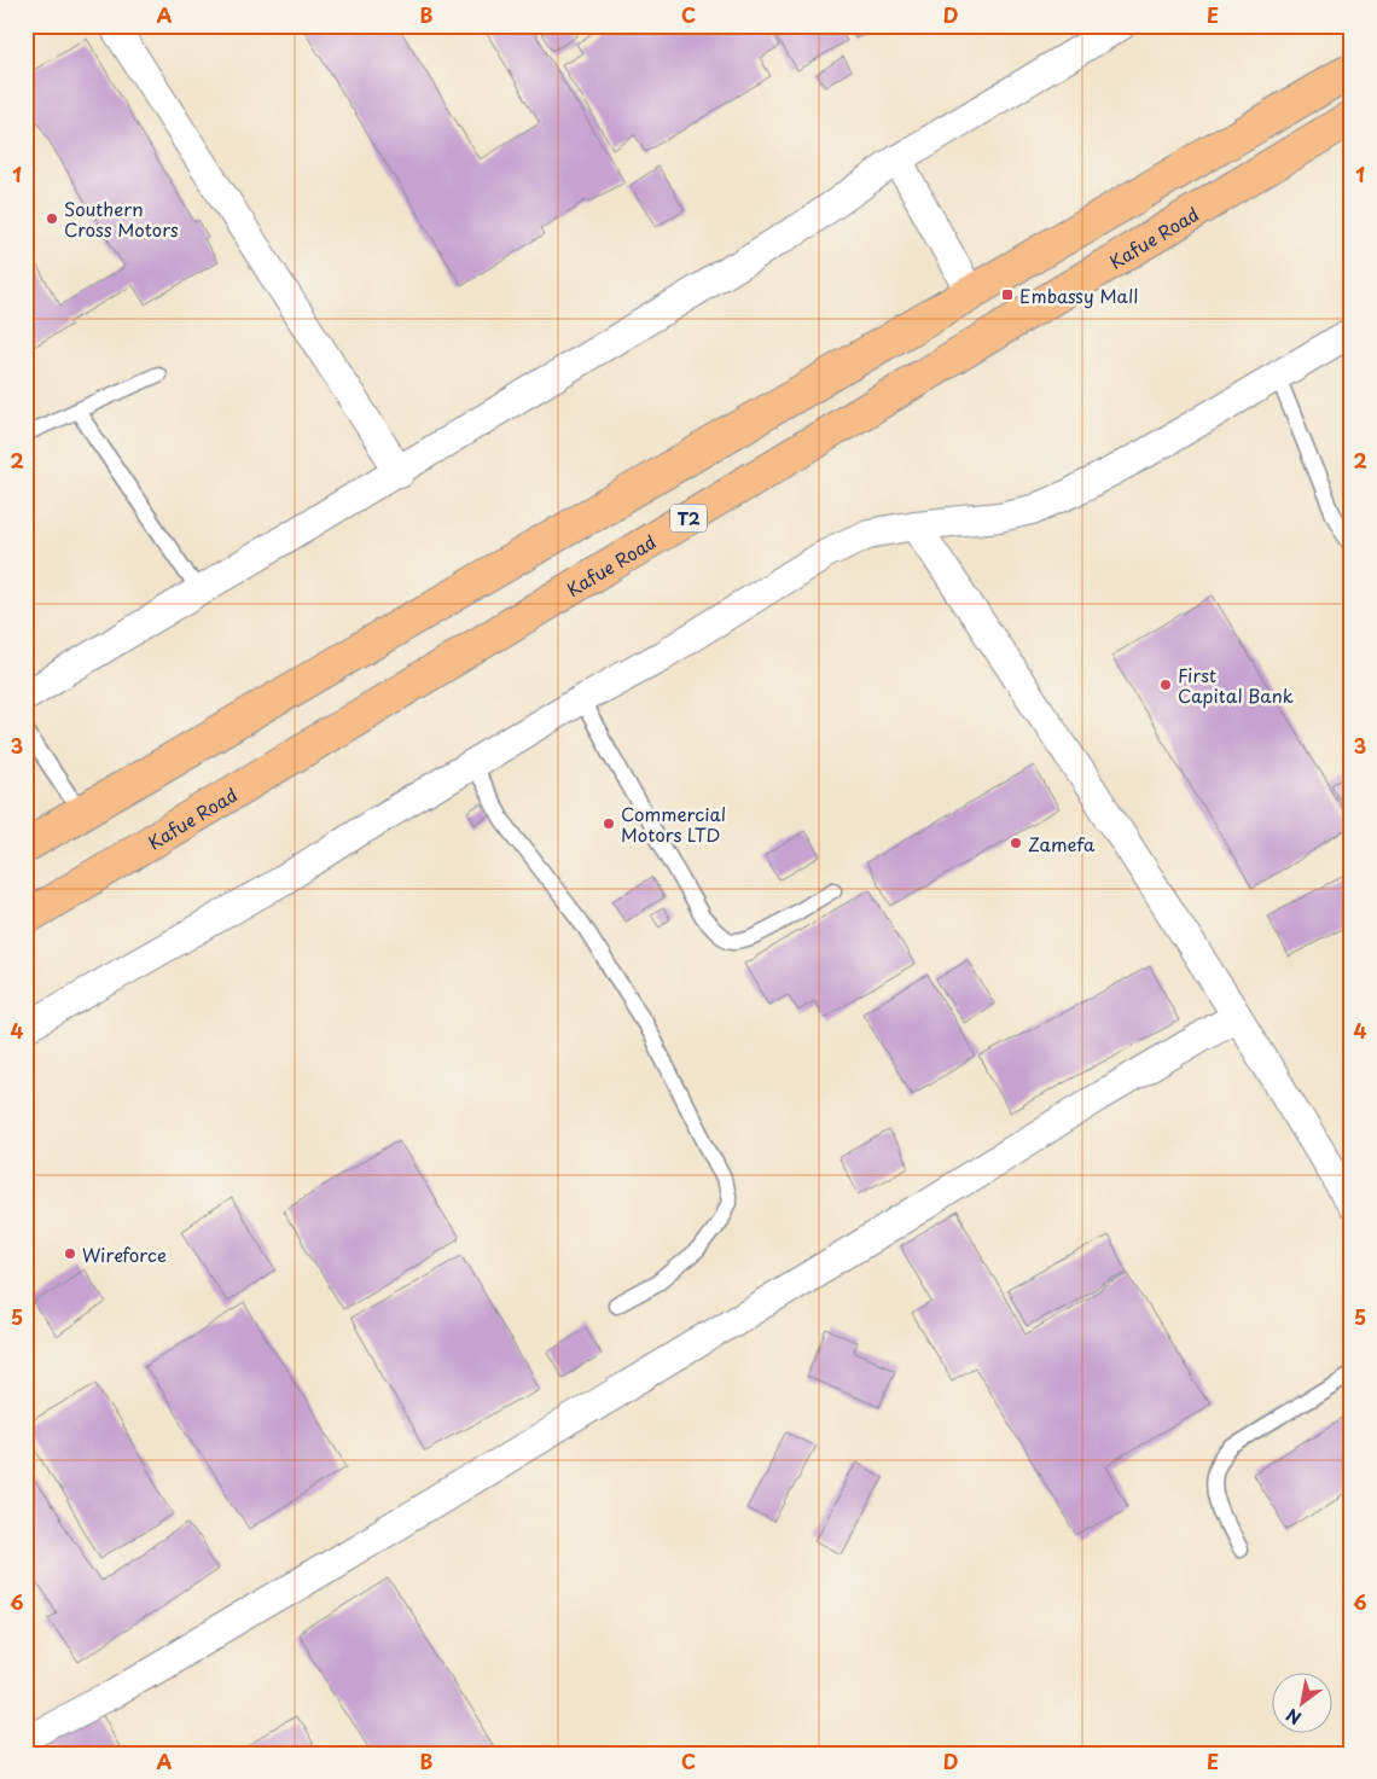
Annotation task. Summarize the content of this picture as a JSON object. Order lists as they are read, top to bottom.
{
  "streets": {
    "main road": ["Kafue Road", "T2"]
  },
  "places": {
    "other": [
      "Southern Cross Motors",
      "First Capital Bank",
      "Commercial Motors LTD",
      "Zamefa",
      "Wireforce"
    ],
    "transit": ["Embassy Mall"]
  },
  "north": "bottom left",
  "grid": {
    "columns": [
      "A",
      "B",
      "C",
      "D",
      "E"
    ],
    "rows": [
      "1",
      "2",
      "3",
      "4",
      "5",
      "6"
    ]
  }
}
